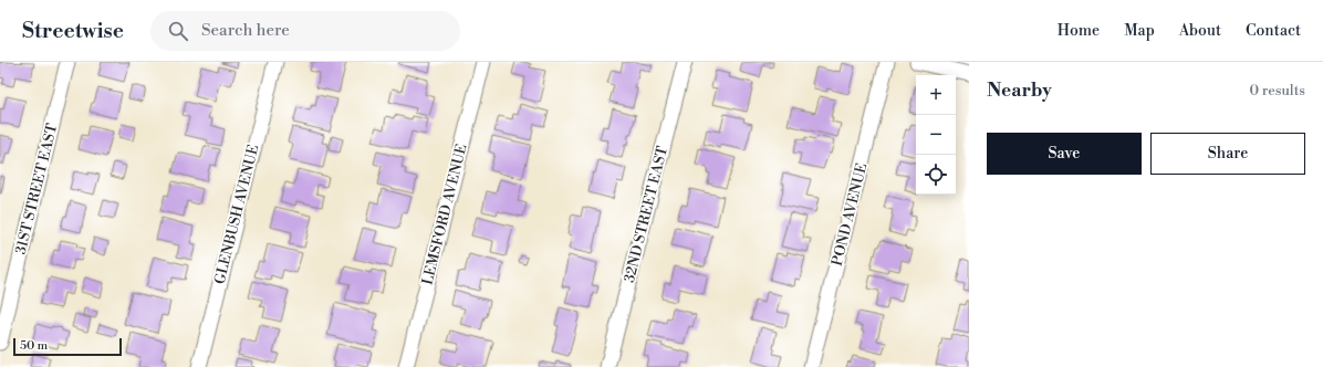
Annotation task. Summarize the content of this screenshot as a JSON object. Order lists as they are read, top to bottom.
{
  "streets": {
    "street": [
      "31ST STREET EAST",
      "GLENBUSH AVENUE",
      "LEMSFORD AVENUE",
      "32ND STREET EAST",
      "POND AVENUE"
    ]
  },
  "scale_bar": "50 m",
  "page": {
    "header": "Streetwise",
    "search": "Search here",
    "nav": [
      "Home",
      "Map",
      "About",
      "Contact"
    ],
    "heading": ["Nearby", "0 results"],
    "map_buttons": ["+", "−"],
    "buttons": ["Save", "Share"],
    "scale": "50 m"
  }
}
